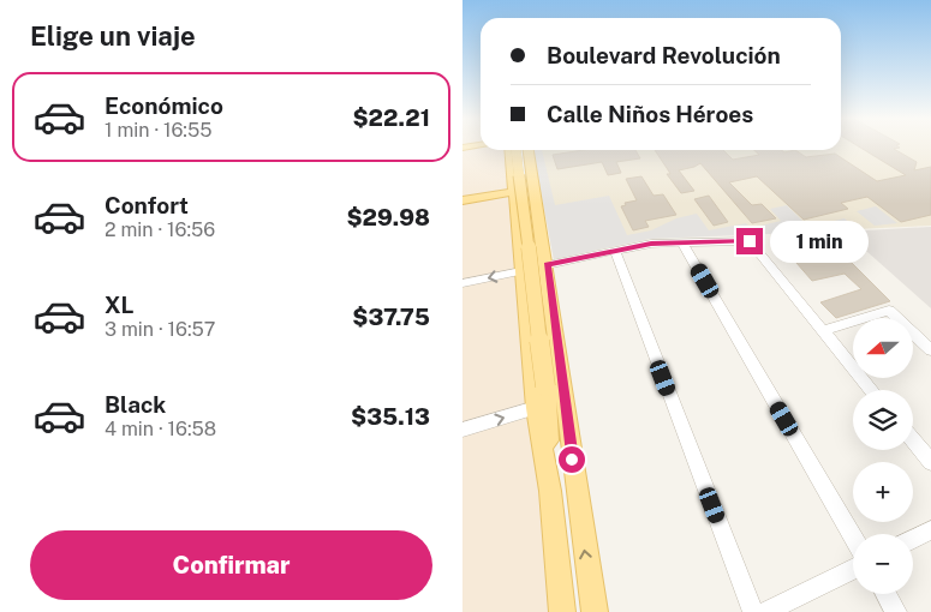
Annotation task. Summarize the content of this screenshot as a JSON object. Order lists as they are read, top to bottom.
{
  "north": "left",
  "page": {
    "heading": "Elige un viaje",
    "banner": ["Boulevard Revolución", "Calle Niños Héroes"],
    "list": [
      {
        "name": "Económico",
        "note": "1 min · 16:55",
        "value": "$22.21"
      },
      {
        "name": "Confort",
        "note": "2 min · 16:56",
        "value": "$29.98"
      },
      {
        "name": "XL",
        "note": "3 min · 16:57",
        "value": "$37.75"
      },
      {
        "name": "Black",
        "note": "4 min · 16:58",
        "value": "$35.13"
      }
    ],
    "bubble": "1 min",
    "map_buttons": ["+", "−"],
    "buttons": "Confirmar"
  }
}
